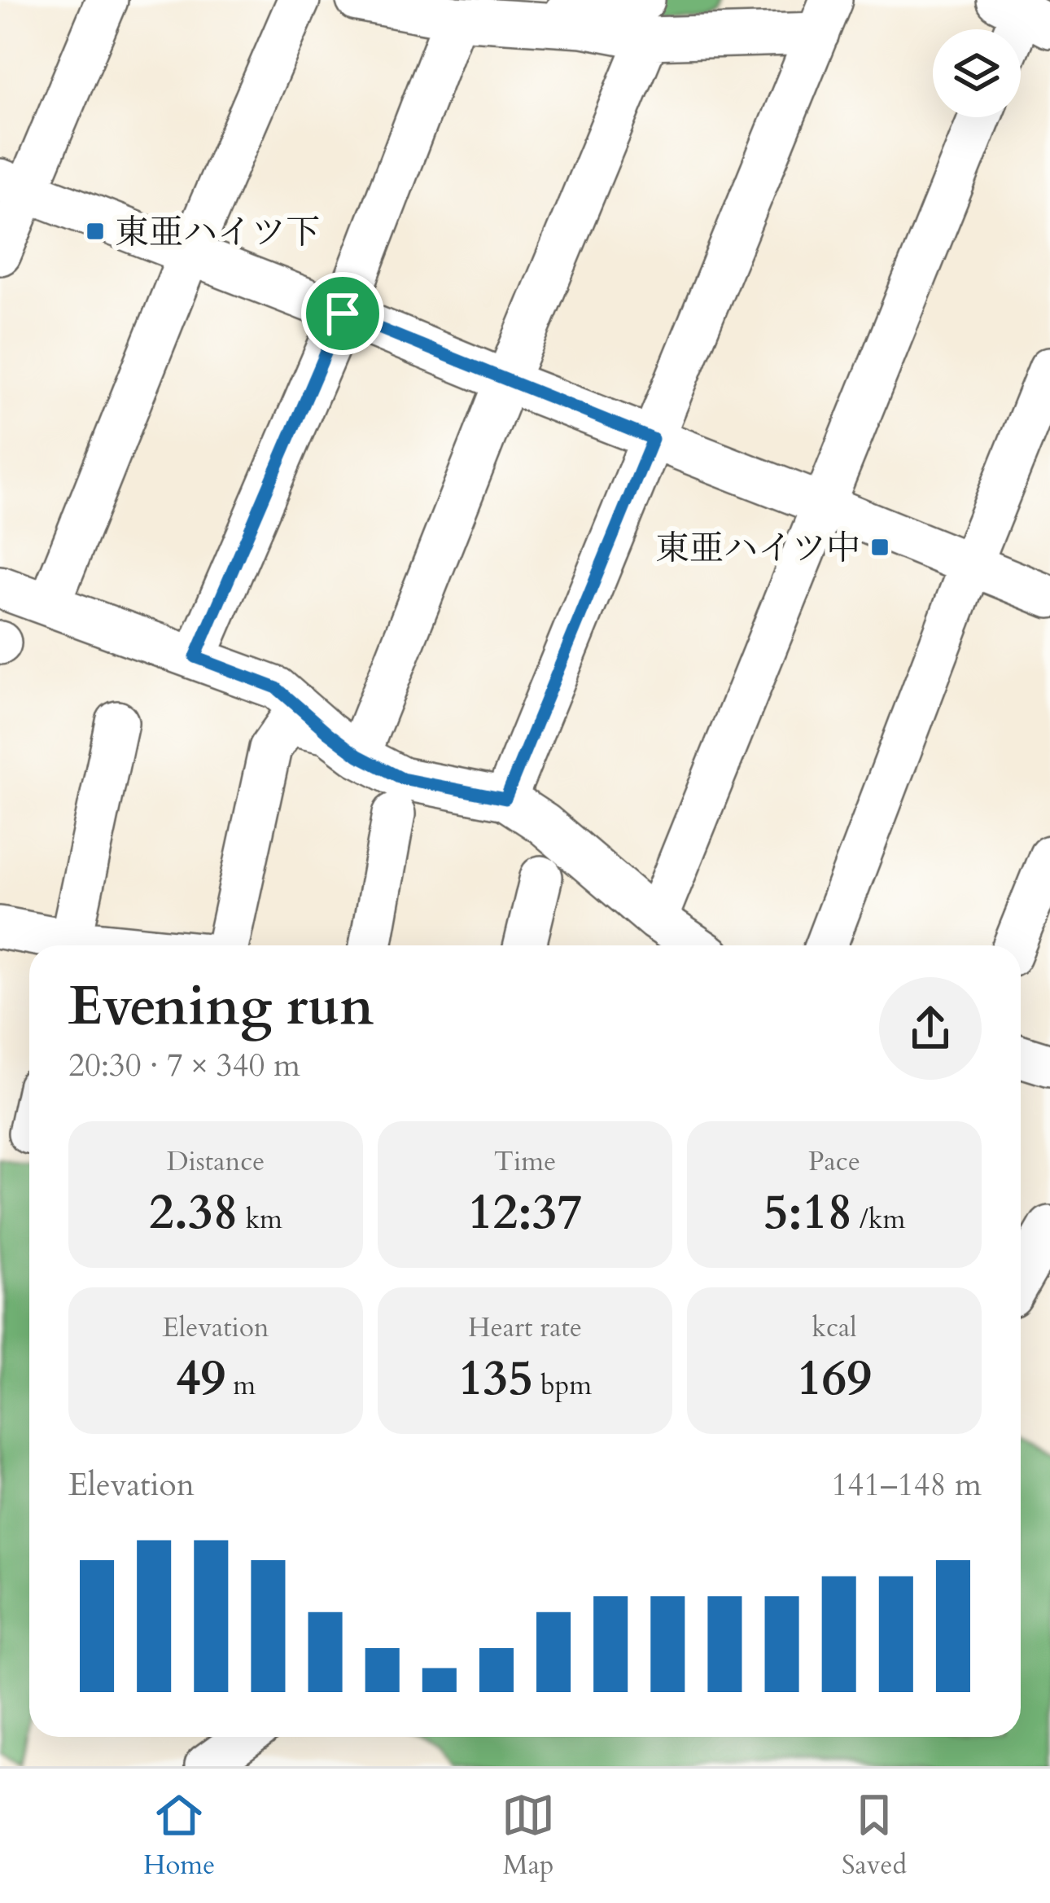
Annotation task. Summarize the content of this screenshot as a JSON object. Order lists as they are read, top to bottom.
{
  "places": {
    "transit": ["東亜ハイツ下", "東亜ハイツ中"]
  },
  "page": {
    "heading": ["Evening run", "20:30 · 7 × 340 m"],
    "stats": [
      ["Distance", "2.38 km"],
      ["Time", "12:37"],
      ["Pace", "5:18 /km"],
      ["Elevation", "49 m"],
      ["Heart rate", "135 bpm"],
      ["kcal", "169"]
    ],
    "chart": ["Elevation", "141–148 m"],
    "tabs": ["Home", "Map", "Saved"]
  }
}
